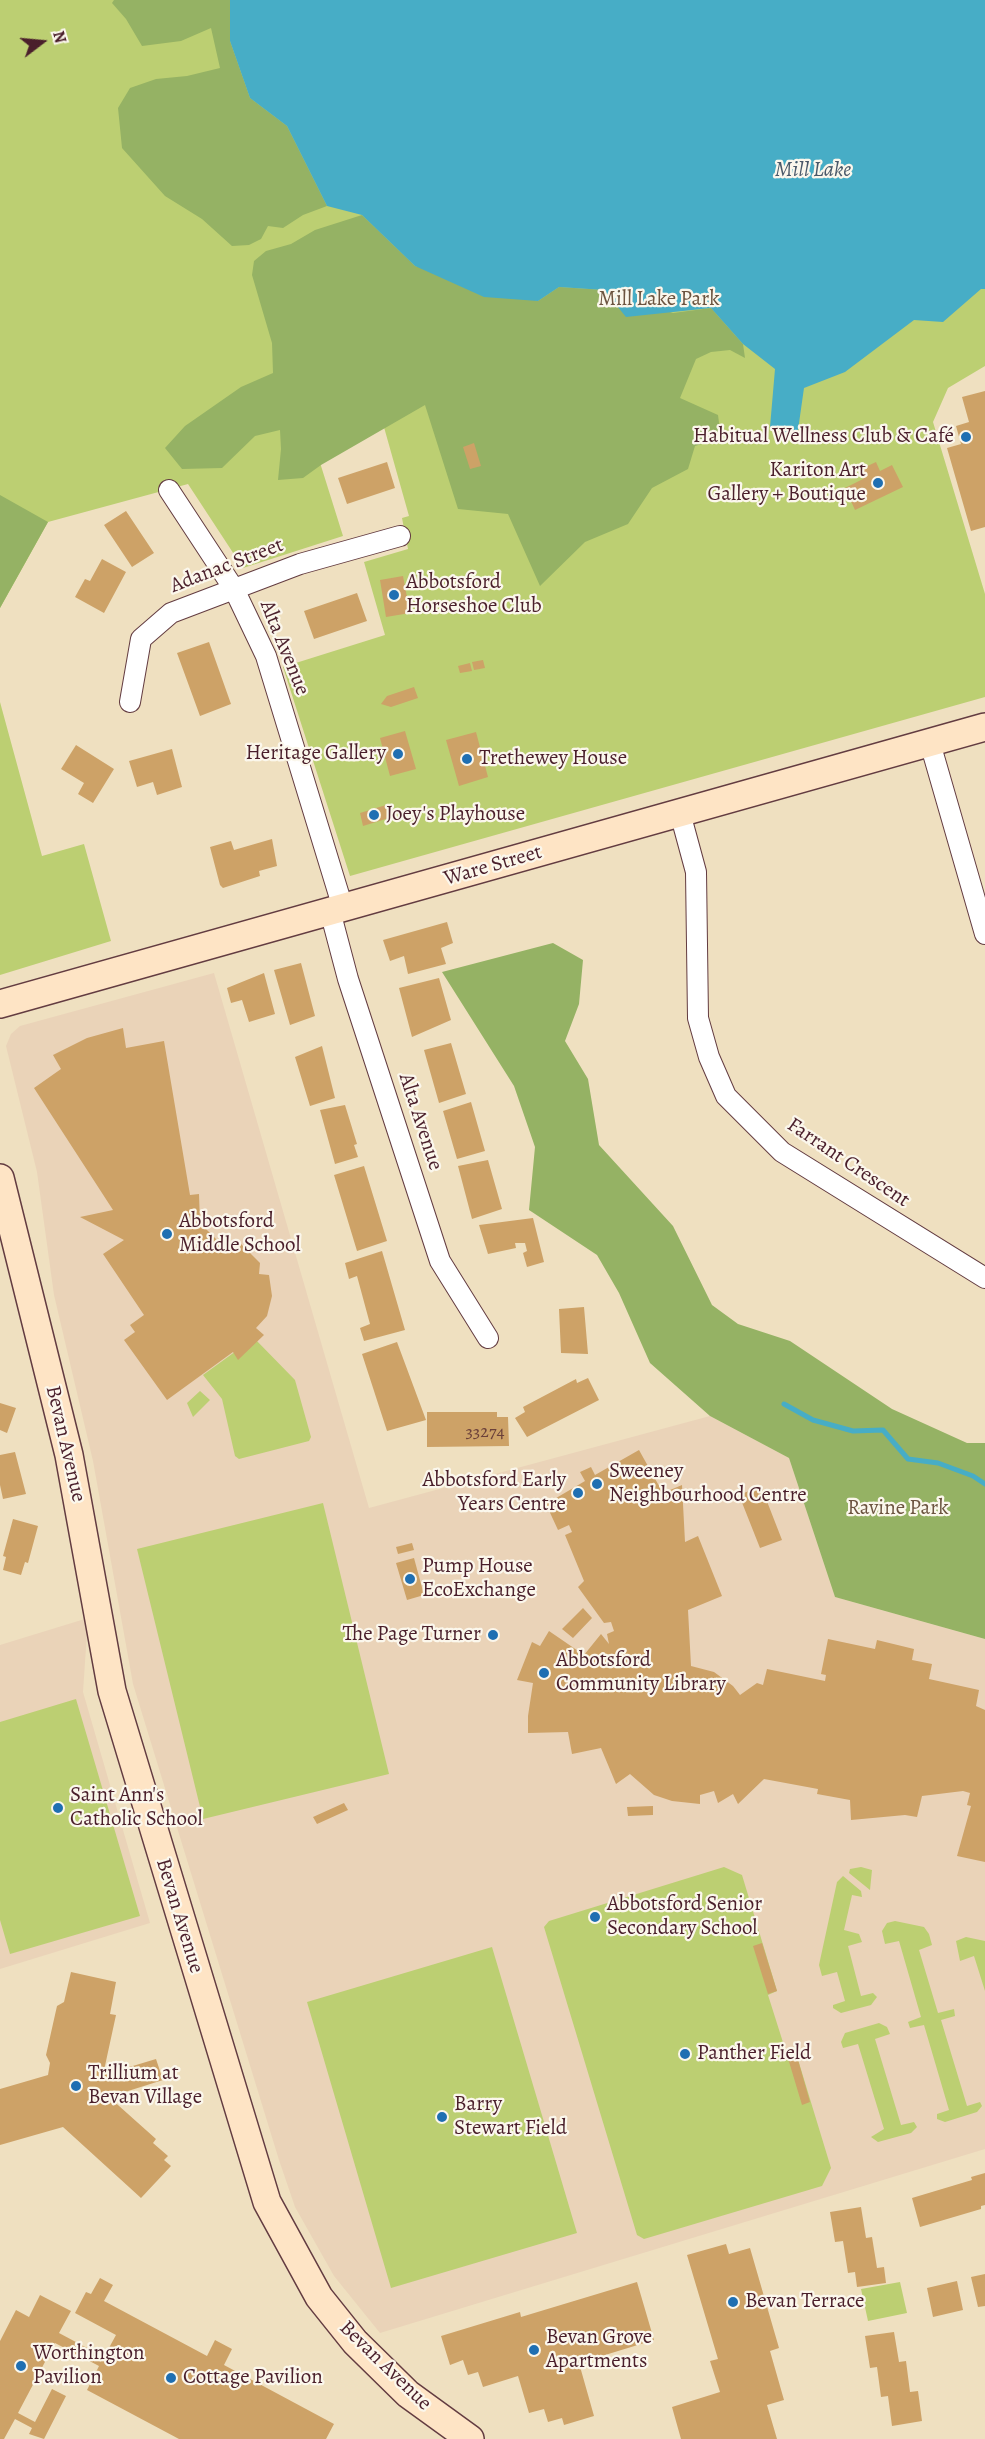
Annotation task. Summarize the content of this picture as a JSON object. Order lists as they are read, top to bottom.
{
  "streets": {
    "street": [
      "Adanac Street",
      "Alta Avenue",
      "Ware Street",
      "Farrant Crescent",
      "Bevan Avenue"
    ]
  },
  "crossings": [
    ["Adanac Street", "Alta Avenue"],
    ["Alta Avenue", "Ware Street"],
    ["Ware Street", "Farrant Crescent"]
  ],
  "water": ["Mill Lake"],
  "parks": ["Mill Lake Park", "Ravine Park"],
  "places": [
    "Habitual Wellness Club & Café",
    "Kariton Art Gallery + Boutique",
    "Abbotsford Horseshoe Club",
    "Heritage Gallery",
    "Trethewey House",
    "Joey's Playhouse",
    "Abbotsford Middle School",
    "Sweeney Neighbourhood Centre",
    "Abbotsford Early Years Centre",
    "Pump House EcoExchange",
    "The Page Turner",
    "Abbotsford Community Library",
    "Saint Ann's Catholic School",
    "Abbotsford Senior Secondary School",
    "Panther Field",
    "Trillium at Bevan Village",
    "Barry Stewart Field",
    "Bevan Terrace",
    "Bevan Grove Apartments",
    "Worthington Pavilion",
    "Cottage Pavilion"
  ],
  "house_numbers": ["33274"],
  "north": "right"
}
